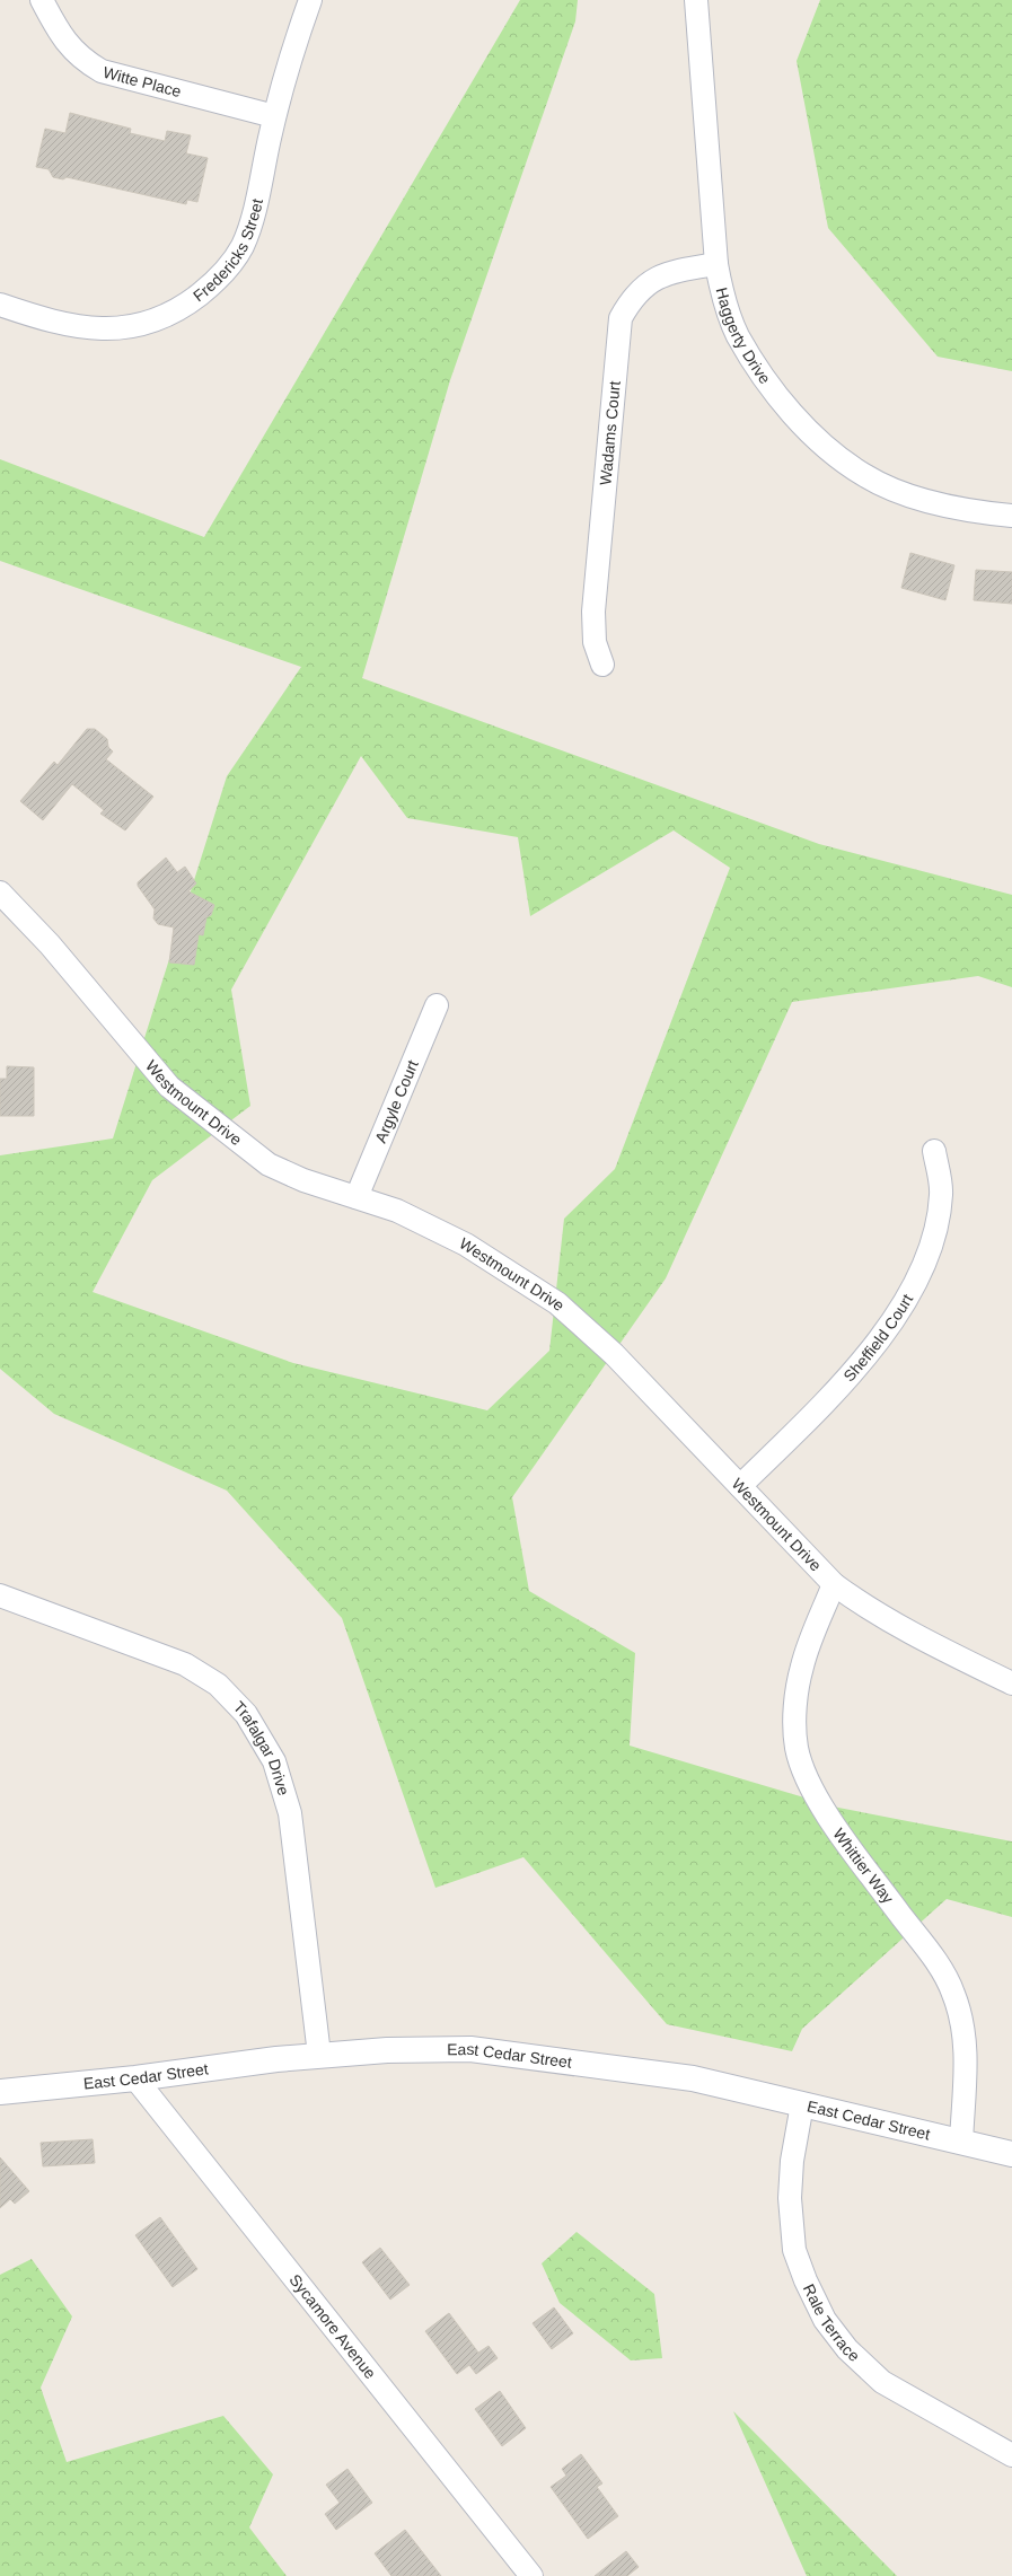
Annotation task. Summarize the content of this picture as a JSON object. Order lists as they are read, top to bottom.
{
  "streets": {
    "main road": ["East Cedar Street"],
    "street": [
      "Witte Place",
      "Fredericks Street",
      "Haggerty Drive",
      "Wadams Court",
      "Westmount Drive",
      "Argyle Court",
      "Sheffield Court",
      "Trafalgar Drive",
      "Whittier Way",
      "Rale Terrace",
      "Sycamore Avenue"
    ]
  },
  "crossings": [
    ["Witte Place", "Fredericks Street"],
    ["Haggerty Drive", "Wadams Court"],
    ["Westmount Drive", "Argyle Court"],
    ["Westmount Drive", "Sheffield Court"],
    ["Westmount Drive", "Whittier Way"],
    ["Trafalgar Drive", "East Cedar Street"],
    ["Whittier Way", "East Cedar Street"],
    ["East Cedar Street", "Rale Terrace"],
    ["East Cedar Street", "Sycamore Avenue"]
  ]
}
